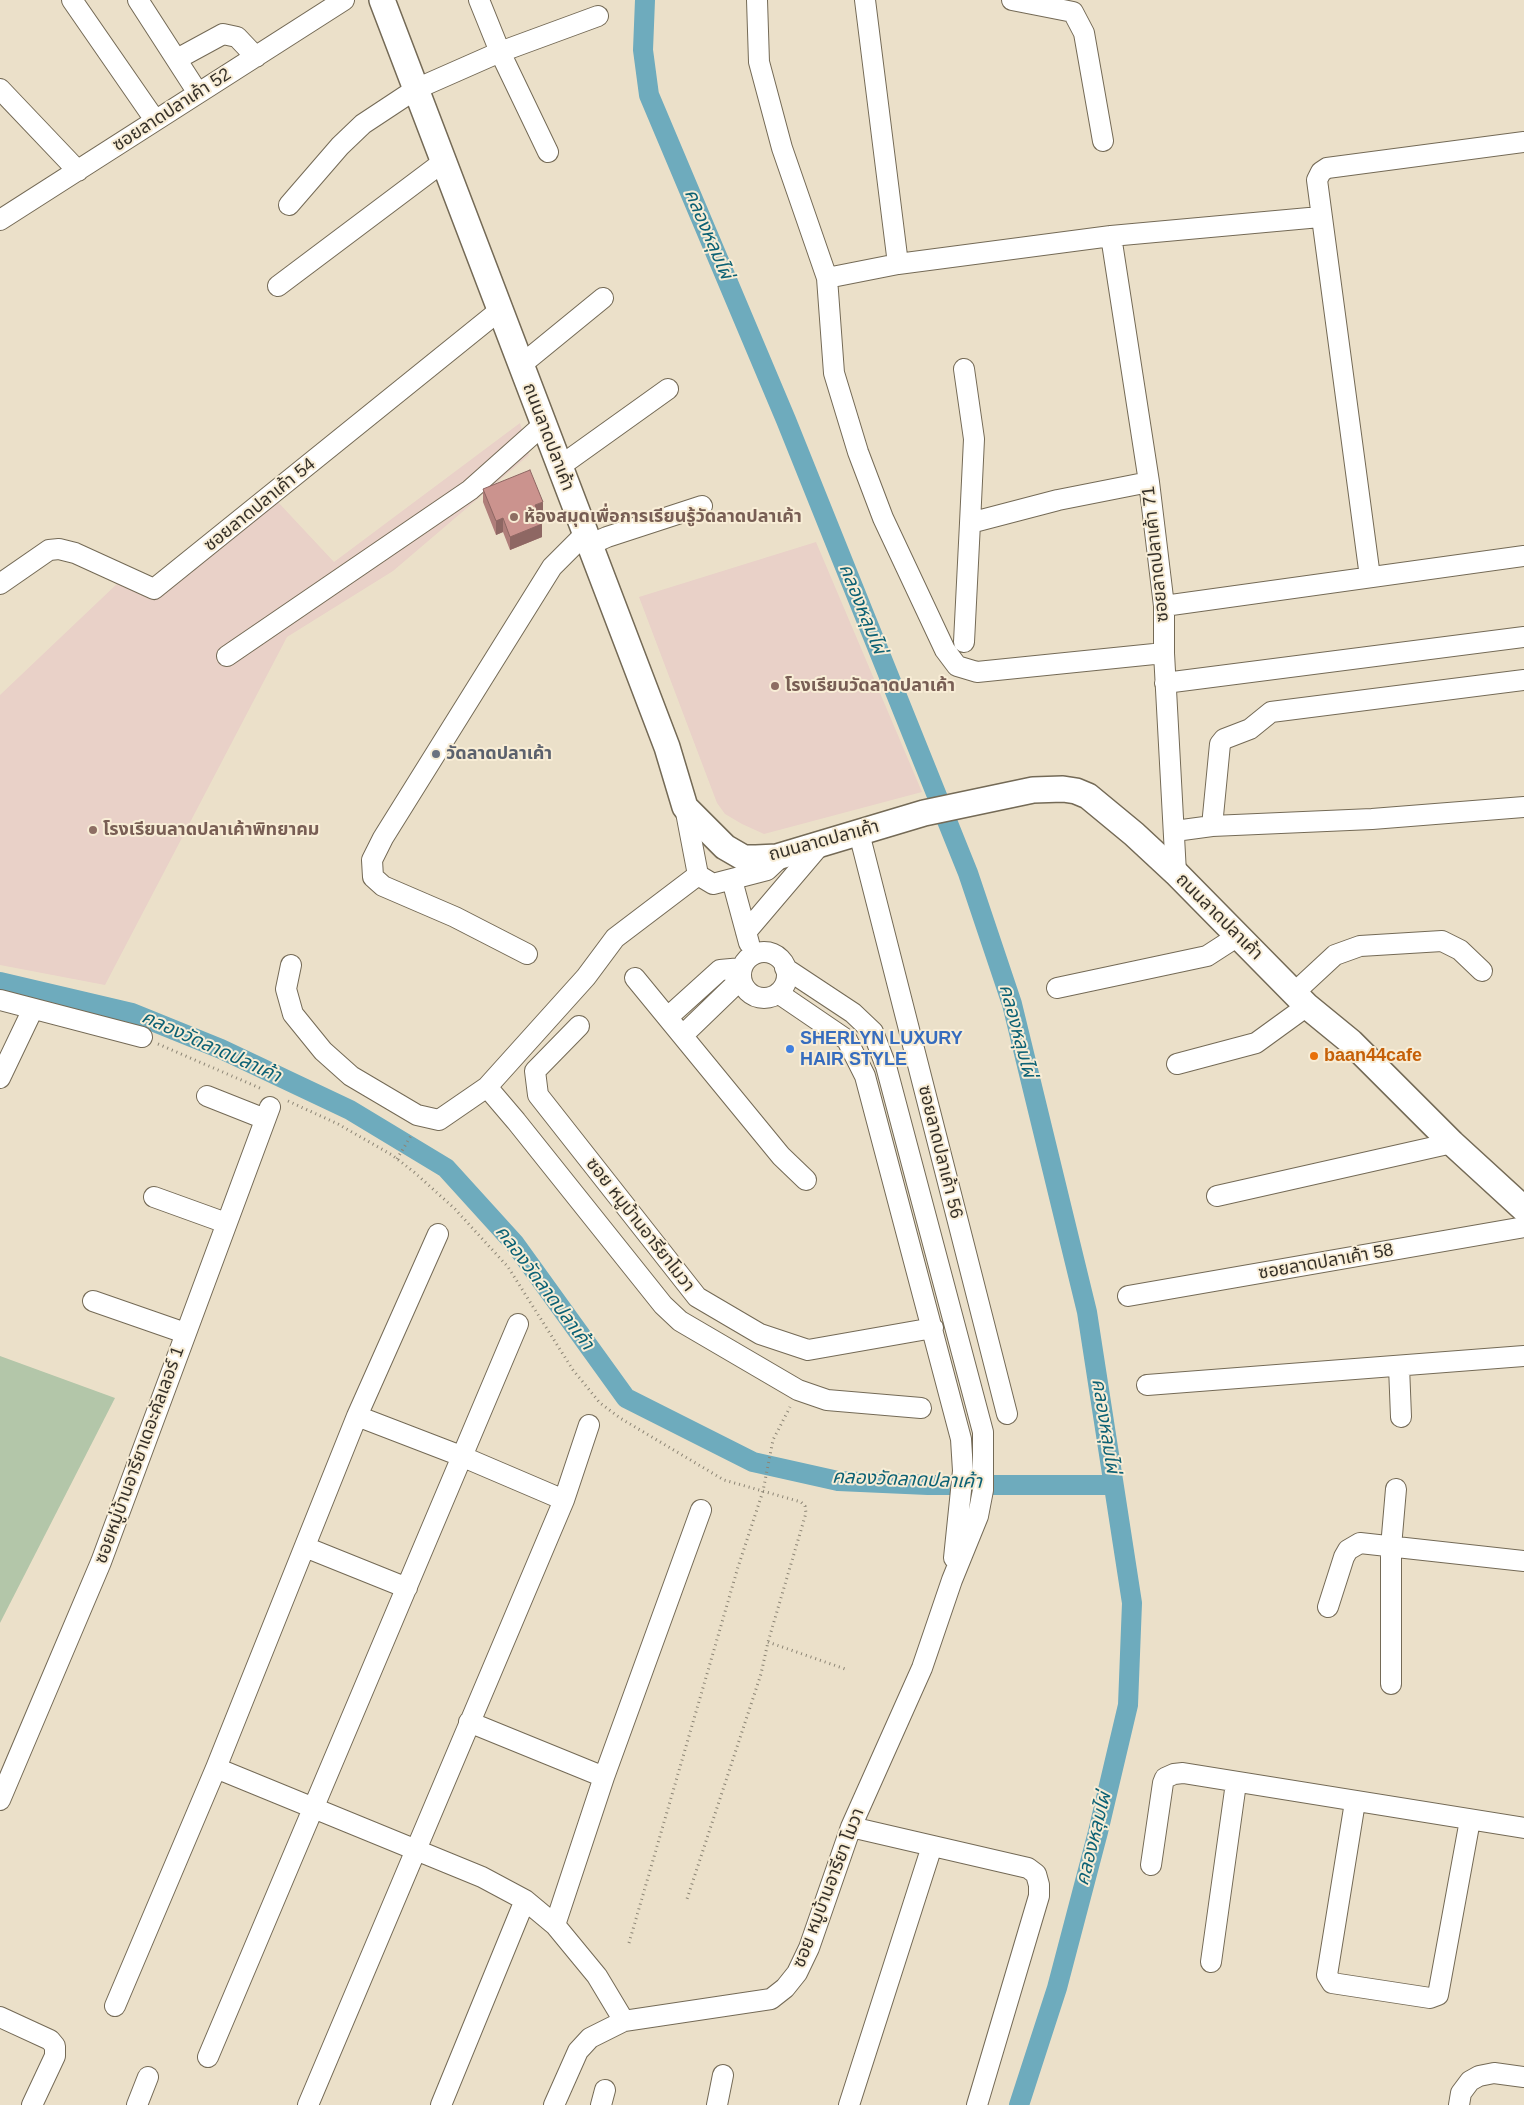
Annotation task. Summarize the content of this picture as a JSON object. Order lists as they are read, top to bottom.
{
  "streets": {
    "main road": ["ถนนลาดปลาเค้า"],
    "street": [
      "ซอยลาดปลาเค้า 52",
      "ซอยลาดปลาเค้า 54",
      "ซอยลาดปลาเค้า 71",
      "ซอยลาดปลาเค้า 56",
      "ซอย หมูบ้านอารียาโมวา",
      "ซอยลาดปลาเค้า 58",
      "ซอยหมู่บ้านอารียาเดอะคัลเลอร์ 1",
      "ซอย หมูบ้านอารียา โมวา"
    ]
  },
  "crossings": [
    ["ถนนลาดปลาเค้า", "ซอยลาดปลาเค้า 54"],
    ["ถนนลาดปลาเค้า", "ซอยลาดปลาเค้า 71"],
    ["ถนนลาดปลาเค้า", "ซอยลาดปลาเค้า 56"]
  ],
  "water": ["คลองหลุมไผ่", "คลองวัดลาดปลาเค้า"],
  "places": [
    "ห้องสมุดเพื่อการเรียนรู้วัดลาดปลาเค้า",
    "โรงเรียนวัดลาดปลาเค้า",
    "วัดลาดปลาเค้า",
    "โรงเรียนลาดปลาเค้าพิทยาคม",
    "SHERLYN LUXURY HAIR STYLE",
    "baan44cafe"
  ]
}
